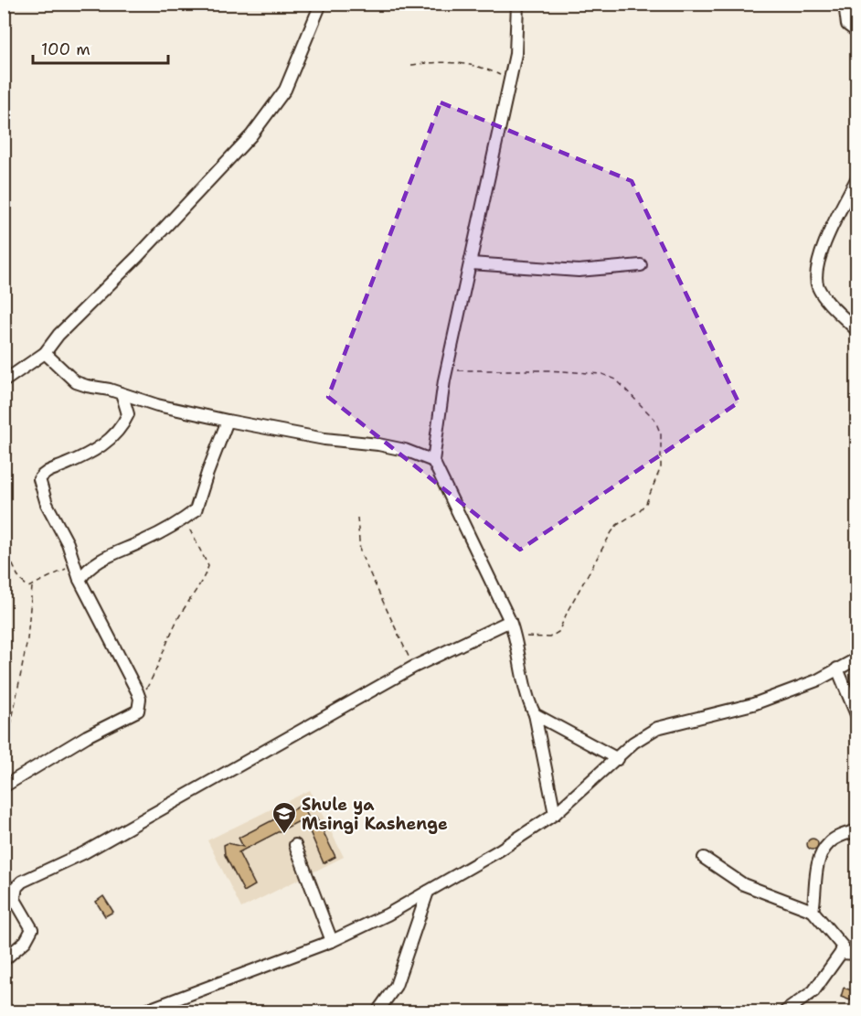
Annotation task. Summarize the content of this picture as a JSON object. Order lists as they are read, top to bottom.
{
  "places": {
    "school or university": ["Shule ya Msingi Kashenge"]
  },
  "scale_bar": "100 m"
}
